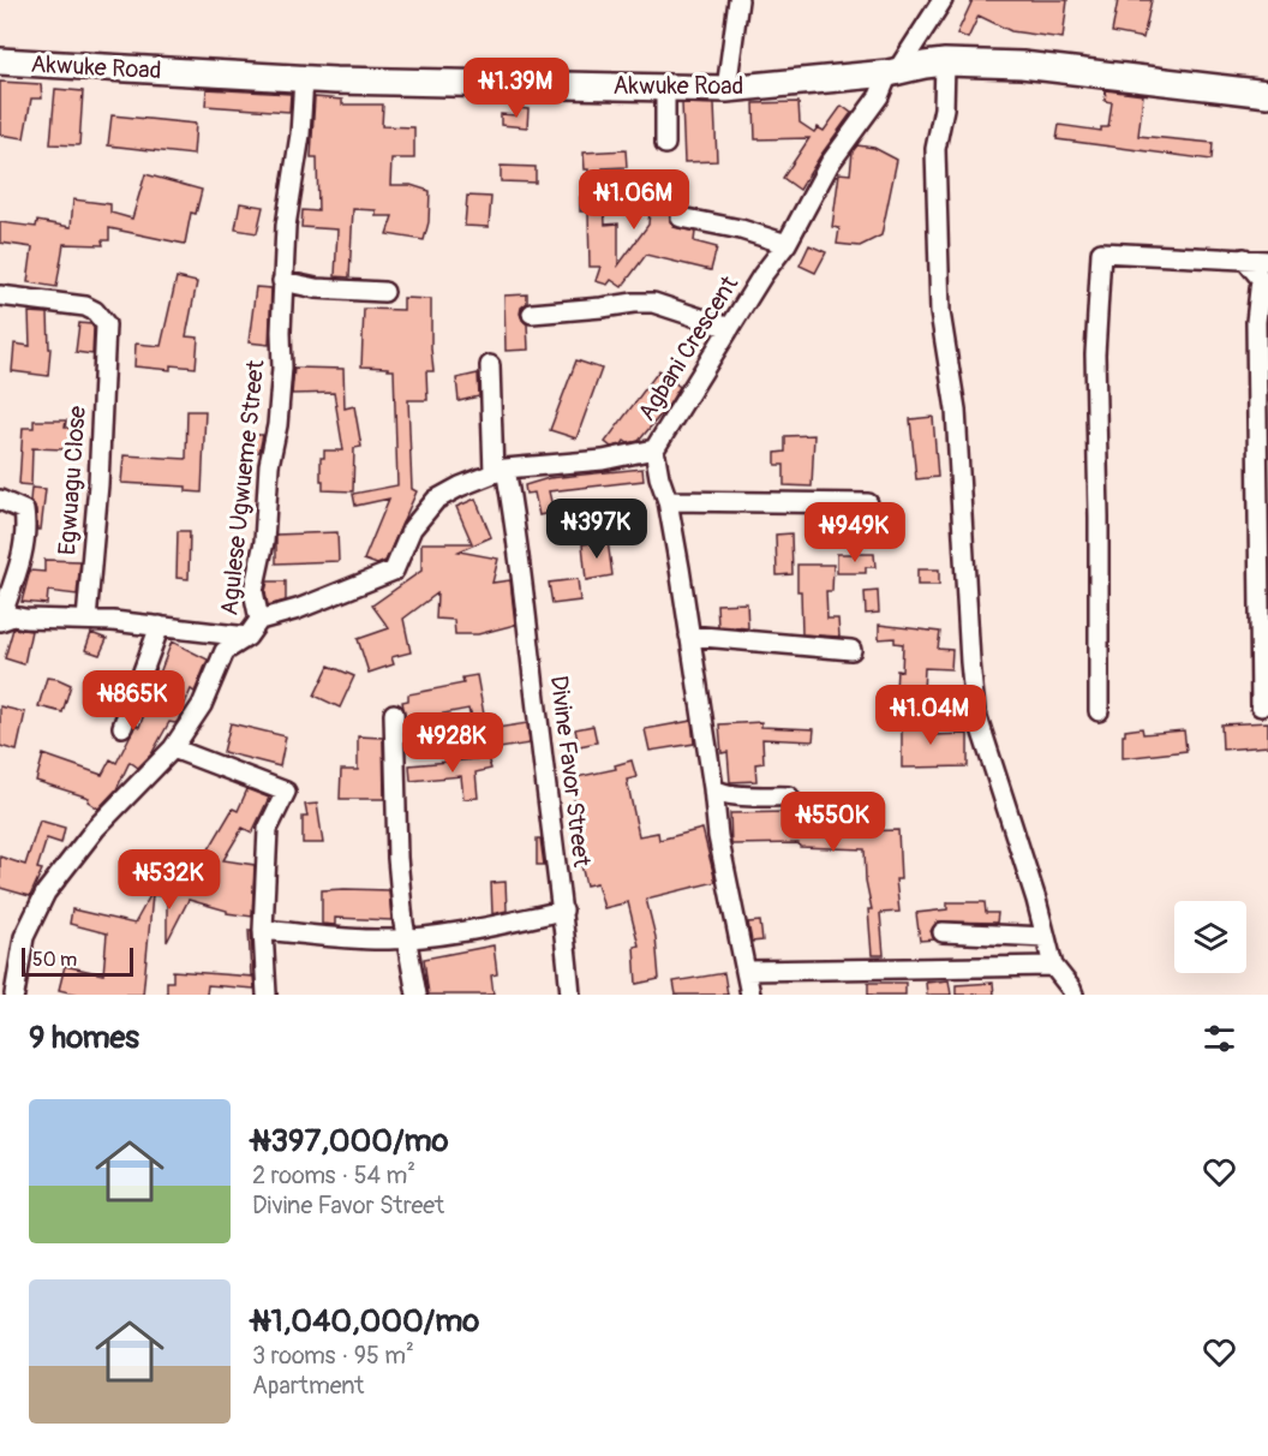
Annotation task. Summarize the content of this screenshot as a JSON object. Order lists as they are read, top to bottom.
{
  "streets": {
    "main road": ["Akwuke Road"],
    "street": [
      "Agbani Crescent",
      "Egwuagu Close",
      "Agulese Ugwueme Street",
      "Divine Favor Street"
    ]
  },
  "crossings": [
    ["Akwuke Road", "Agbani Crescent"],
    ["Akwuke Road", "Agulese Ugwueme Street"],
    ["Agbani Crescent", "Agulese Ugwueme Street"],
    ["Agbani Crescent", "Divine Favor Street"]
  ],
  "scale_bar": "50 m",
  "page": {
    "price": [
      "₦1.39M",
      "₦1.06M",
      "₦397K",
      "₦949K",
      "₦865K",
      "₦1.04M",
      "₦928K",
      "₦550K",
      "₦532K"
    ],
    "scale": "50 m",
    "heading": "9 homes",
    "list": [
      {
        "name": "₦397,000/mo",
        "note": "2 rooms · 54 m² · Divine Favor Street"
      },
      {
        "name": "₦1,040,000/mo",
        "note": "3 rooms · 95 m² · Apartment"
      }
    ]
  }
}
